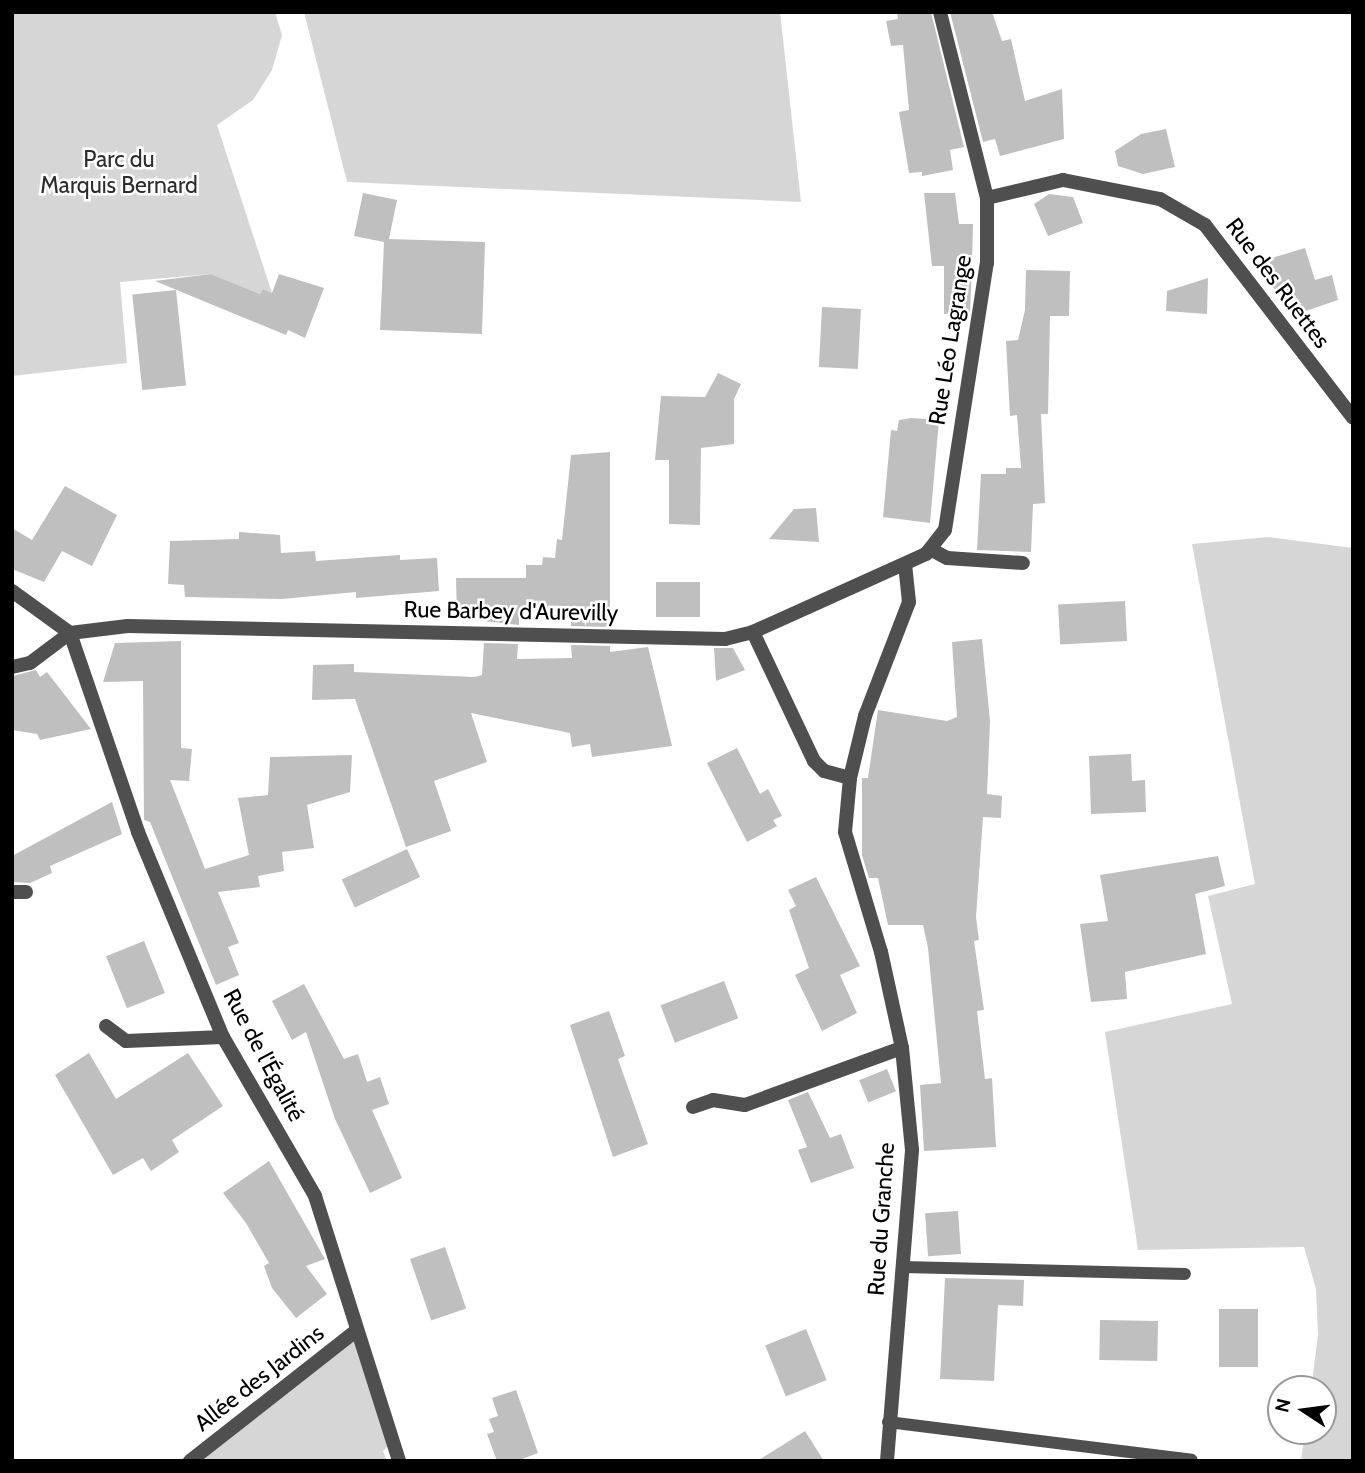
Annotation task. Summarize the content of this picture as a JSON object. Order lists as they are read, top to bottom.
{
  "streets": {
    "street": [
      "Rue des Ruettes",
      "Rue Léo Lagrange",
      "Rue Barbey d'Aurevilly",
      "Rue de l'Égalité",
      "Rue du Granche",
      "Allée des Jardins"
    ]
  },
  "crossings": [
    ["Rue des Ruettes", "Rue Léo Lagrange"],
    ["Rue Léo Lagrange", "Rue Barbey d'Aurevilly"],
    ["Rue Barbey d'Aurevilly", "Rue de l'Égalité"],
    ["Rue Barbey d'Aurevilly", "Rue du Granche"],
    ["Rue de l'Égalité", "Allée des Jardins"]
  ],
  "parks": ["Parc du Marquis Bernard"],
  "north": "left"
}
